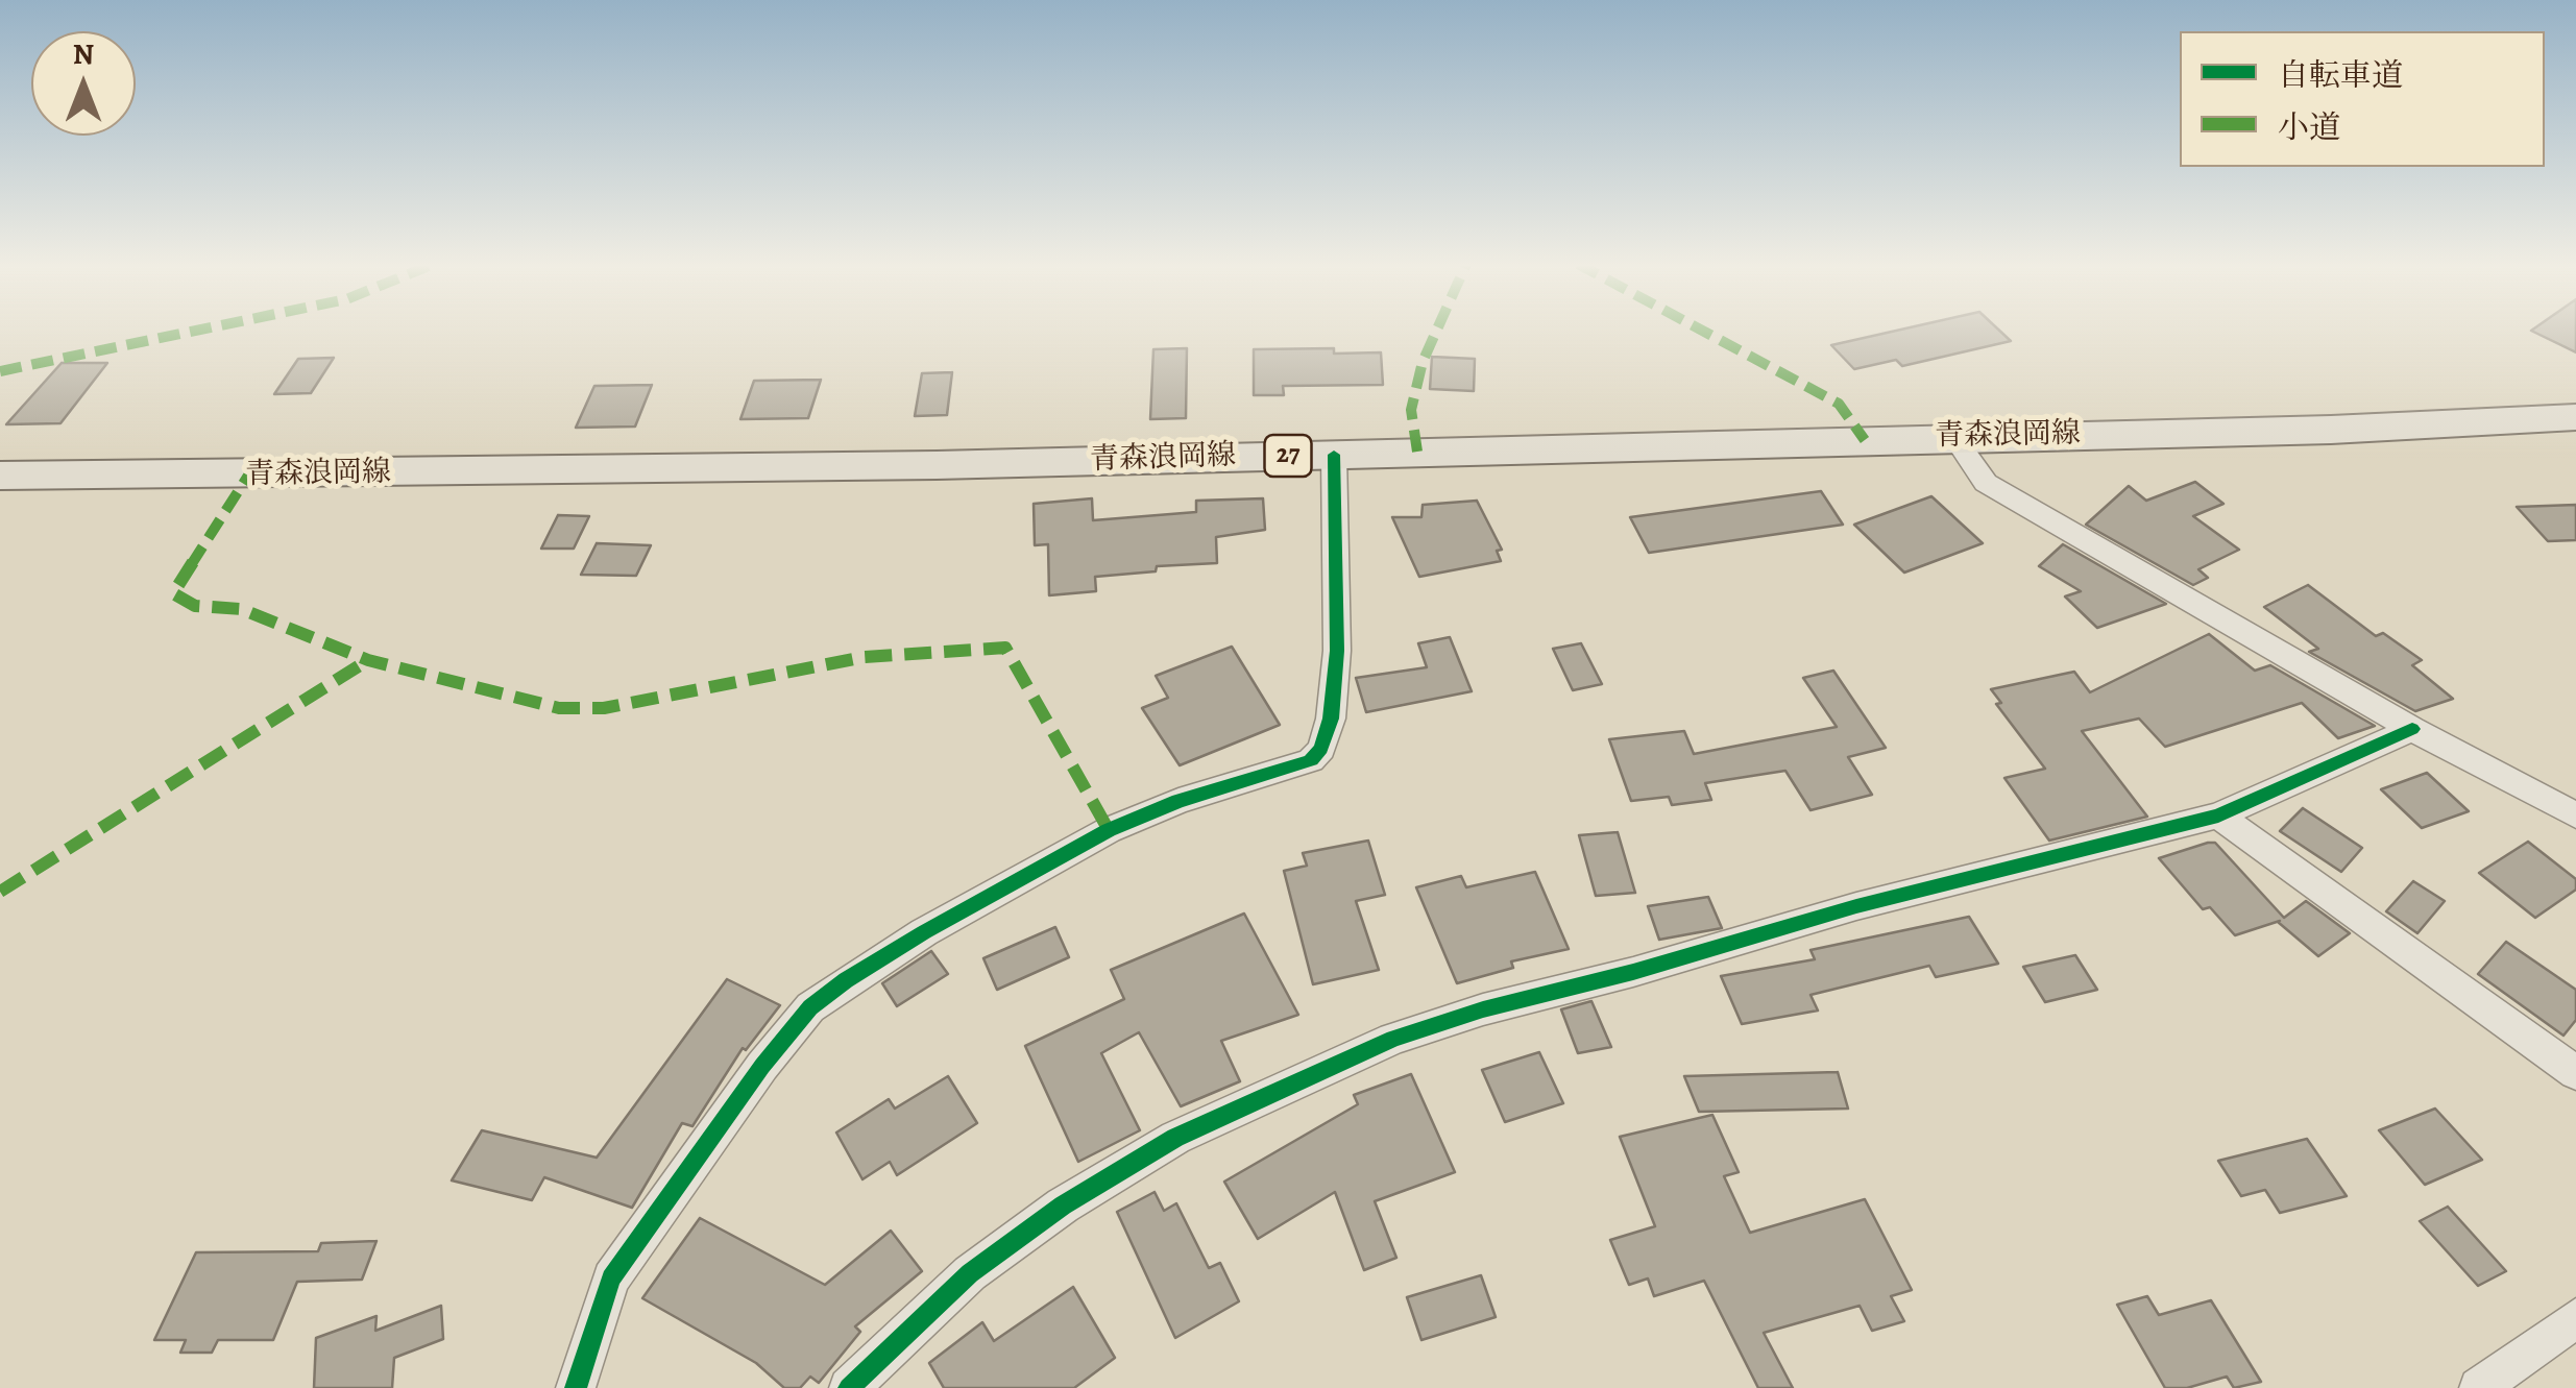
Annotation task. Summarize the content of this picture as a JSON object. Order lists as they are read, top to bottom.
{
  "streets": {
    "main road": ["青森浪岡線", "27"]
  },
  "legend": ["自転車道", "小道"],
  "north": "top"
}
